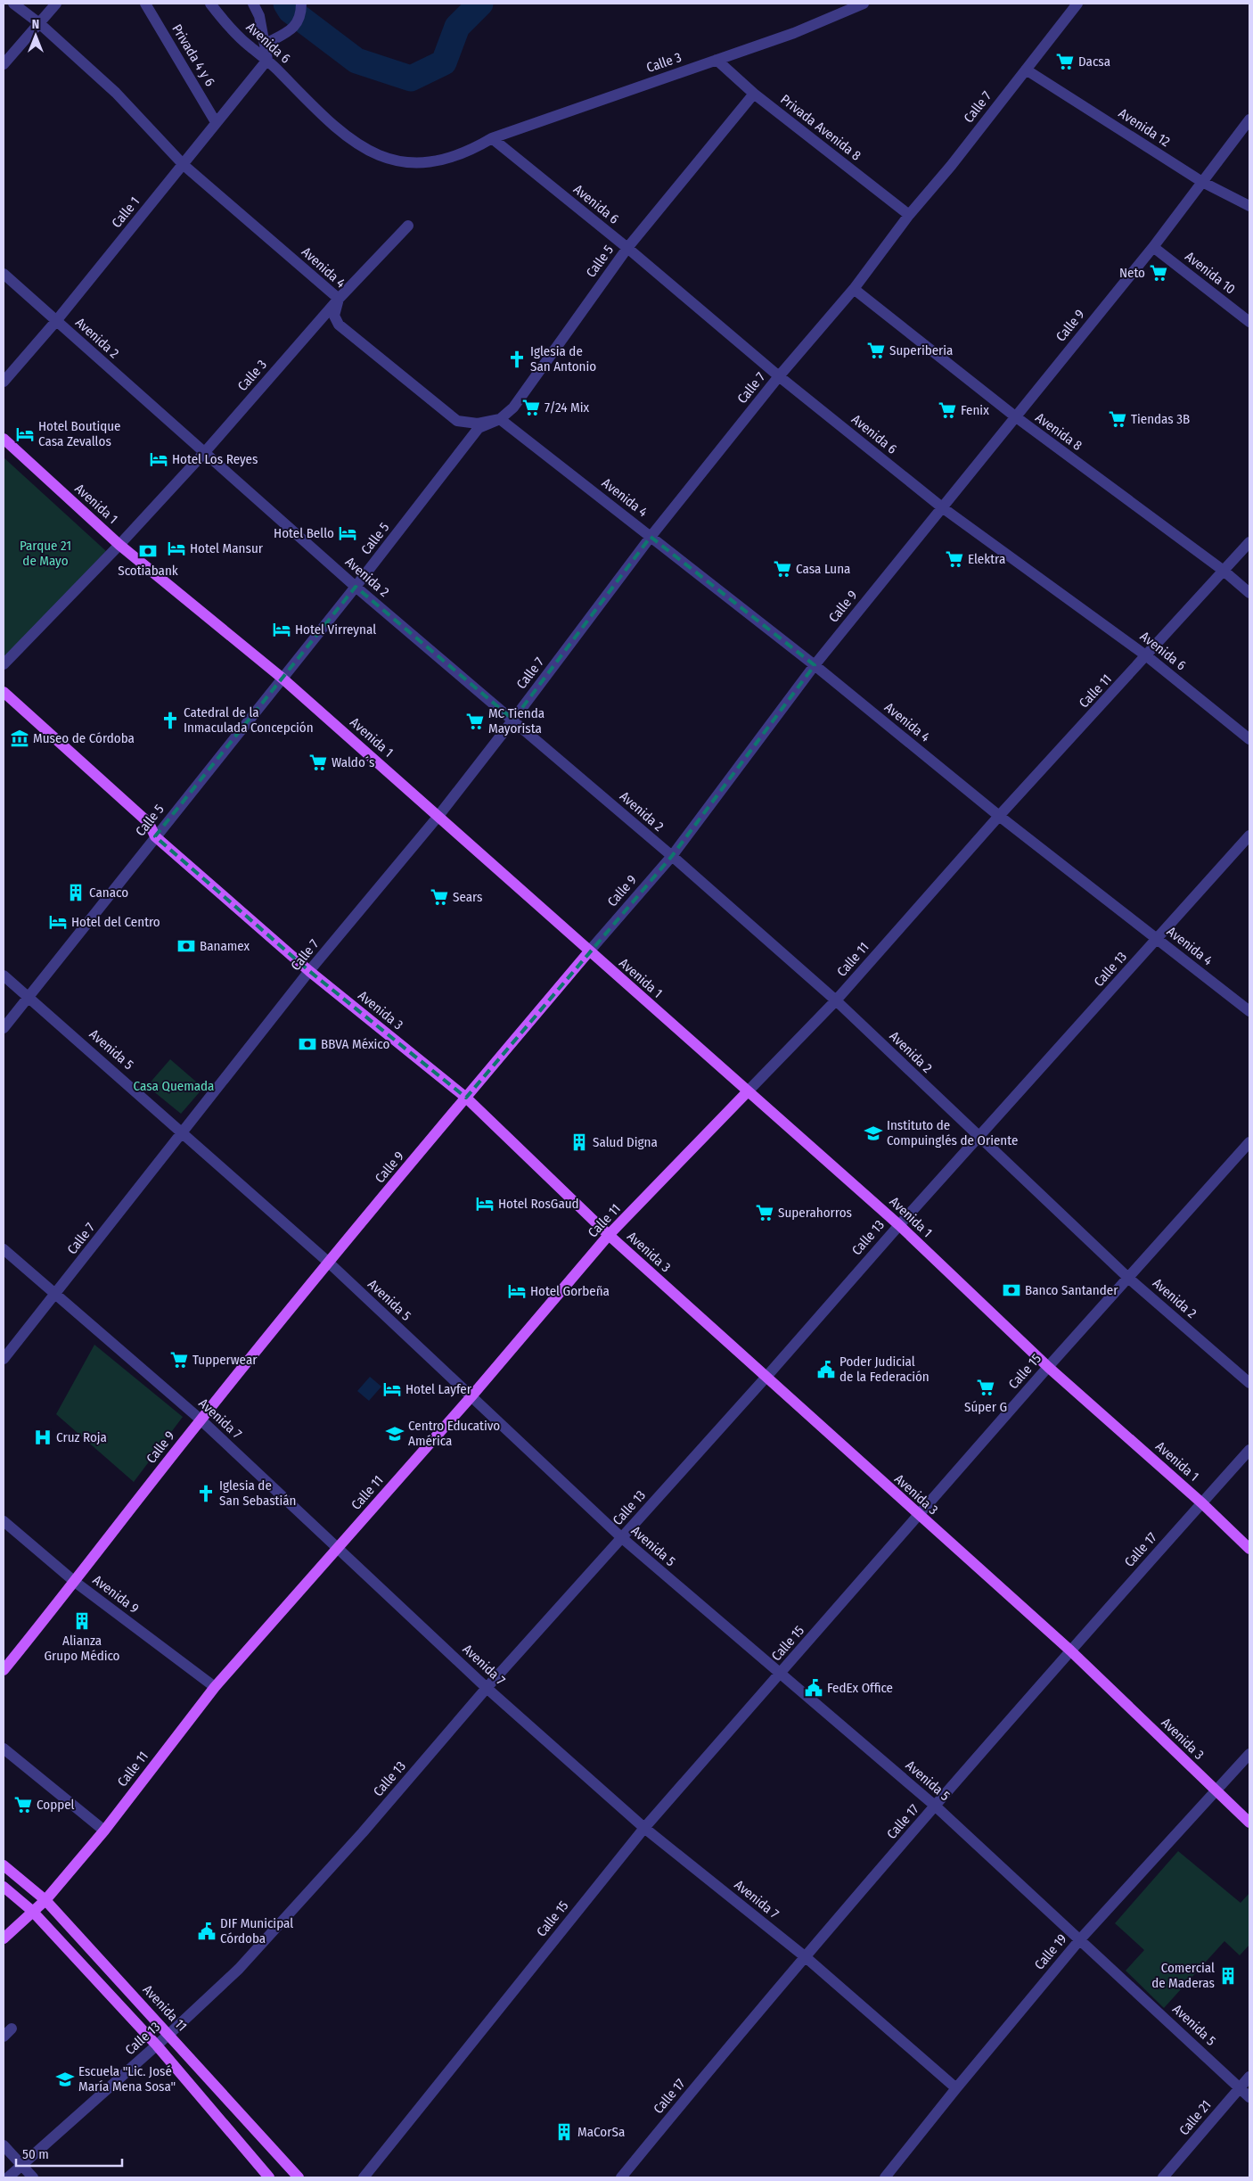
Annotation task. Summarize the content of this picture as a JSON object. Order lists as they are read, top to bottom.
{
  "streets": {
    "main road": [
      "Calle 9",
      "Avenida 1",
      "Calle 11",
      "Avenida 3",
      "Avenida 11"
    ],
    "street": [
      "Avenida 6",
      "Privada 4 y 6",
      "Calle 3",
      "Calle 7",
      "Privada Avenida 8",
      "Avenida 12",
      "Calle 1",
      "Calle 5",
      "Avenida 4",
      "Avenida 10",
      "Avenida 2",
      "Avenida 8",
      "Calle 13",
      "Avenida 5",
      "Calle 15",
      "Avenida 7",
      "Calle 17",
      "Avenida 9",
      "Calle 19",
      "Calle 21"
    ]
  },
  "crossings": [
    ["Avenida 6", "Calle 3"],
    ["Avenida 6", "Calle 7"],
    ["Avenida 6", "Calle 1"],
    ["Avenida 6", "Calle 5"],
    ["Avenida 6", "Calle 9"],
    ["Avenida 6", "Calle 11"],
    ["Privada 4 y 6", "Calle 1"],
    ["Calle 3", "Privada Avenida 8"],
    ["Calle 3", "Avenida 4"],
    ["Calle 3", "Avenida 2"],
    ["Calle 3", "Avenida 1"],
    ["Calle 7", "Privada Avenida 8"],
    ["Calle 7", "Avenida 12"],
    ["Calle 7", "Avenida 4"],
    ["Calle 7", "Avenida 2"],
    ["Calle 7", "Avenida 8"],
    ["Calle 7", "Avenida 1"],
    ["Calle 7", "Avenida 3"],
    ["Calle 7", "Avenida 5"],
    ["Calle 7", "Avenida 7"],
    ["Privada Avenida 8", "Calle 5"],
    ["Avenida 12", "Calle 9"],
    ["Calle 1", "Avenida 4"],
    ["Calle 1", "Avenida 2"],
    ["Calle 5", "Avenida 4"],
    ["Calle 5", "Avenida 2"],
    ["Calle 5", "Avenida 1"],
    ["Calle 5", "Avenida 3"],
    ["Calle 5", "Avenida 5"],
    ["Avenida 4", "Calle 9"],
    ["Avenida 4", "Calle 11"],
    ["Avenida 4", "Calle 13"],
    ["Avenida 10", "Calle 9"],
    ["Calle 9", "Avenida 2"],
    ["Calle 9", "Avenida 8"],
    ["Calle 9", "Avenida 1"],
    ["Calle 9", "Avenida 3"],
    ["Calle 9", "Avenida 5"],
    ["Calle 9", "Avenida 7"],
    ["Calle 9", "Avenida 9"],
    ["Avenida 2", "Calle 11"],
    ["Avenida 2", "Calle 13"],
    ["Avenida 2", "Calle 15"],
    ["Avenida 8", "Calle 11"],
    ["Avenida 1", "Calle 11"],
    ["Avenida 1", "Calle 13"],
    ["Avenida 1", "Calle 15"],
    ["Avenida 1", "Calle 17"],
    ["Calle 11", "Avenida 3"],
    ["Calle 11", "Avenida 5"],
    ["Calle 11", "Avenida 7"],
    ["Calle 11", "Avenida 9"],
    ["Calle 11", "Avenida 11"],
    ["Calle 13", "Avenida 3"],
    ["Calle 13", "Avenida 5"],
    ["Calle 13", "Avenida 7"],
    ["Calle 13", "Avenida 11"],
    ["Avenida 3", "Calle 15"],
    ["Avenida 3", "Calle 17"],
    ["Avenida 3", "Calle 19"],
    ["Avenida 5", "Calle 15"],
    ["Avenida 5", "Calle 17"],
    ["Avenida 5", "Calle 19"],
    ["Avenida 5", "Calle 21"],
    ["Calle 15", "Avenida 7"],
    ["Avenida 7", "Calle 17"],
    ["Avenida 7", "Calle 19"]
  ],
  "parks": ["Parque 21 de Mayo", "Casa Quemada"],
  "places": {
    "supermarket": [
      "Dacsa",
      "Neto",
      "Superiberia",
      "7/24 Mix",
      "Fenix",
      "Tiendas 3B",
      "Elektra",
      "Casa Luna",
      "MC Tienda Mayorista",
      "Waldo´s",
      "Sears",
      "Superahorros",
      "Tupperwear",
      "Súper G",
      "Coppel"
    ],
    "church": ["Iglesia de San Antonio", "Catedral de la Inmaculada Concepción", "Iglesia de San Sebastián"],
    "hotel": [
      "Hotel Boutique Casa Zevallos",
      "Hotel Los Reyes",
      "Hotel Bello",
      "Hotel Mansur",
      "Hotel Virreynal",
      "Hotel del Centro",
      "Hotel RosGaud",
      "Hotel Gorbeña",
      "Hotel Layfer"
    ],
    "bank": [
      "Scotiabank",
      "Banamex",
      "BBVA México",
      "Banco Santander"
    ],
    "museum": ["Museo de Córdoba"],
    "building": [
      "Canaco",
      "Salud Digna",
      "Alianza Grupo Médico",
      "Comercial de Maderas",
      "MaCorSa"
    ],
    "school or university": ["Instituto de Compuinglés de Oriente", "Centro Educativo América", "Escuela \"Lic. José María Mena Sosa\""],
    "public building": ["Poder Judicial de la Federación", "FedEx Office", "DIF Municipal Córdoba"],
    "hospital": ["Cruz Roja"]
  },
  "scale_bar": "50 m",
  "north": "top"
}
